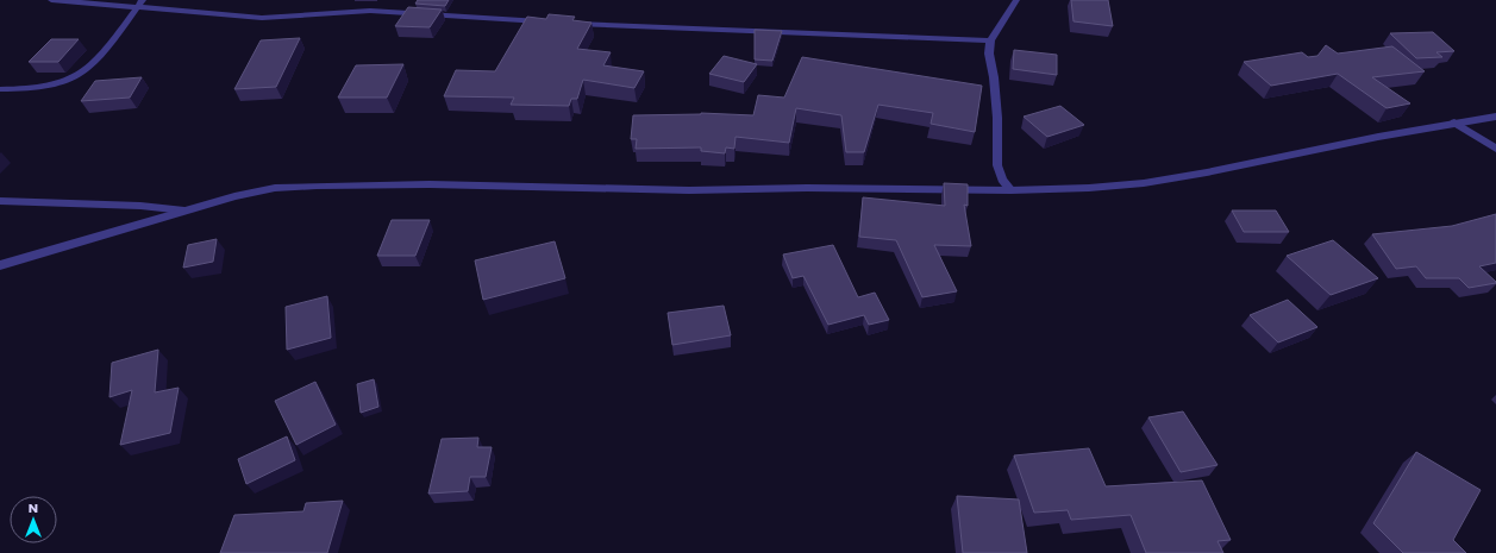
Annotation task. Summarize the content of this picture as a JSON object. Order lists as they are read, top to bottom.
{
  "north": "top"
}
